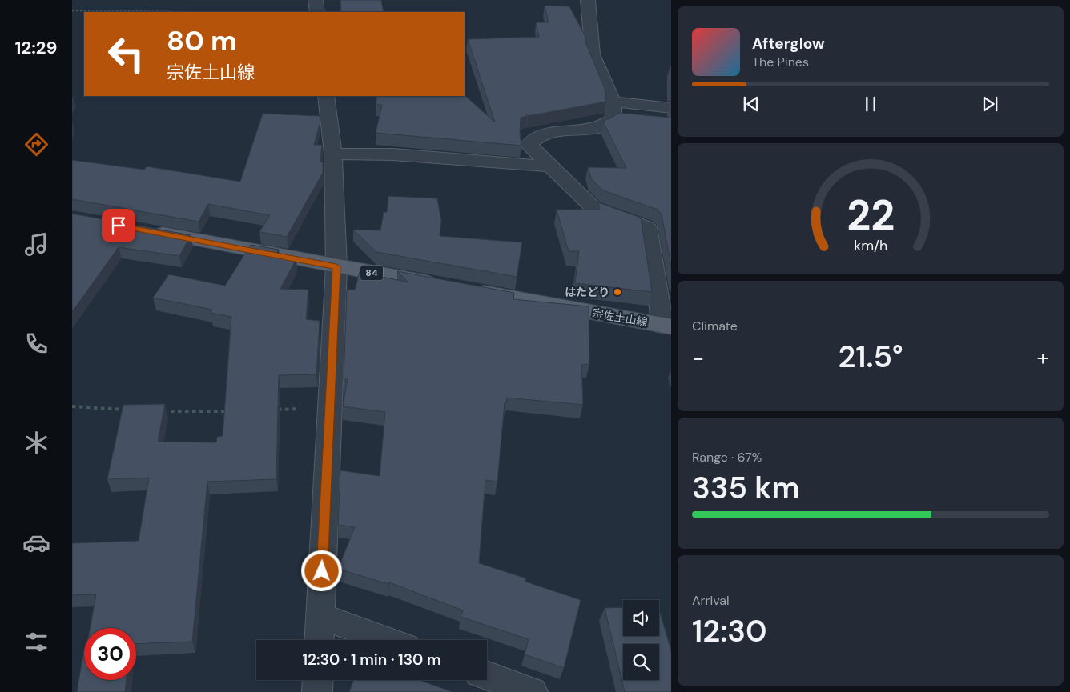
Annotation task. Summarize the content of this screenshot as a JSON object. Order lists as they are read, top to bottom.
{
  "streets": {
    "main road": ["84", "宗佐土山線"]
  },
  "places": ["はたどり"],
  "page": {
    "tabs": "12:29",
    "turn": ["80 m", "宗佐土山線"],
    "song": ["Afterglow", "The Pines"],
    "tile": [
      "Climate",
      ["Range · 67%", "335 km"],
      ["Arrival", "12:30"]
    ],
    "heat": ["−", "21.5°", "+"],
    "limit": "30",
    "trip": "12:30 · 1 min · 130 m",
    "gauge": ["22", "km/h"]
  }
}
